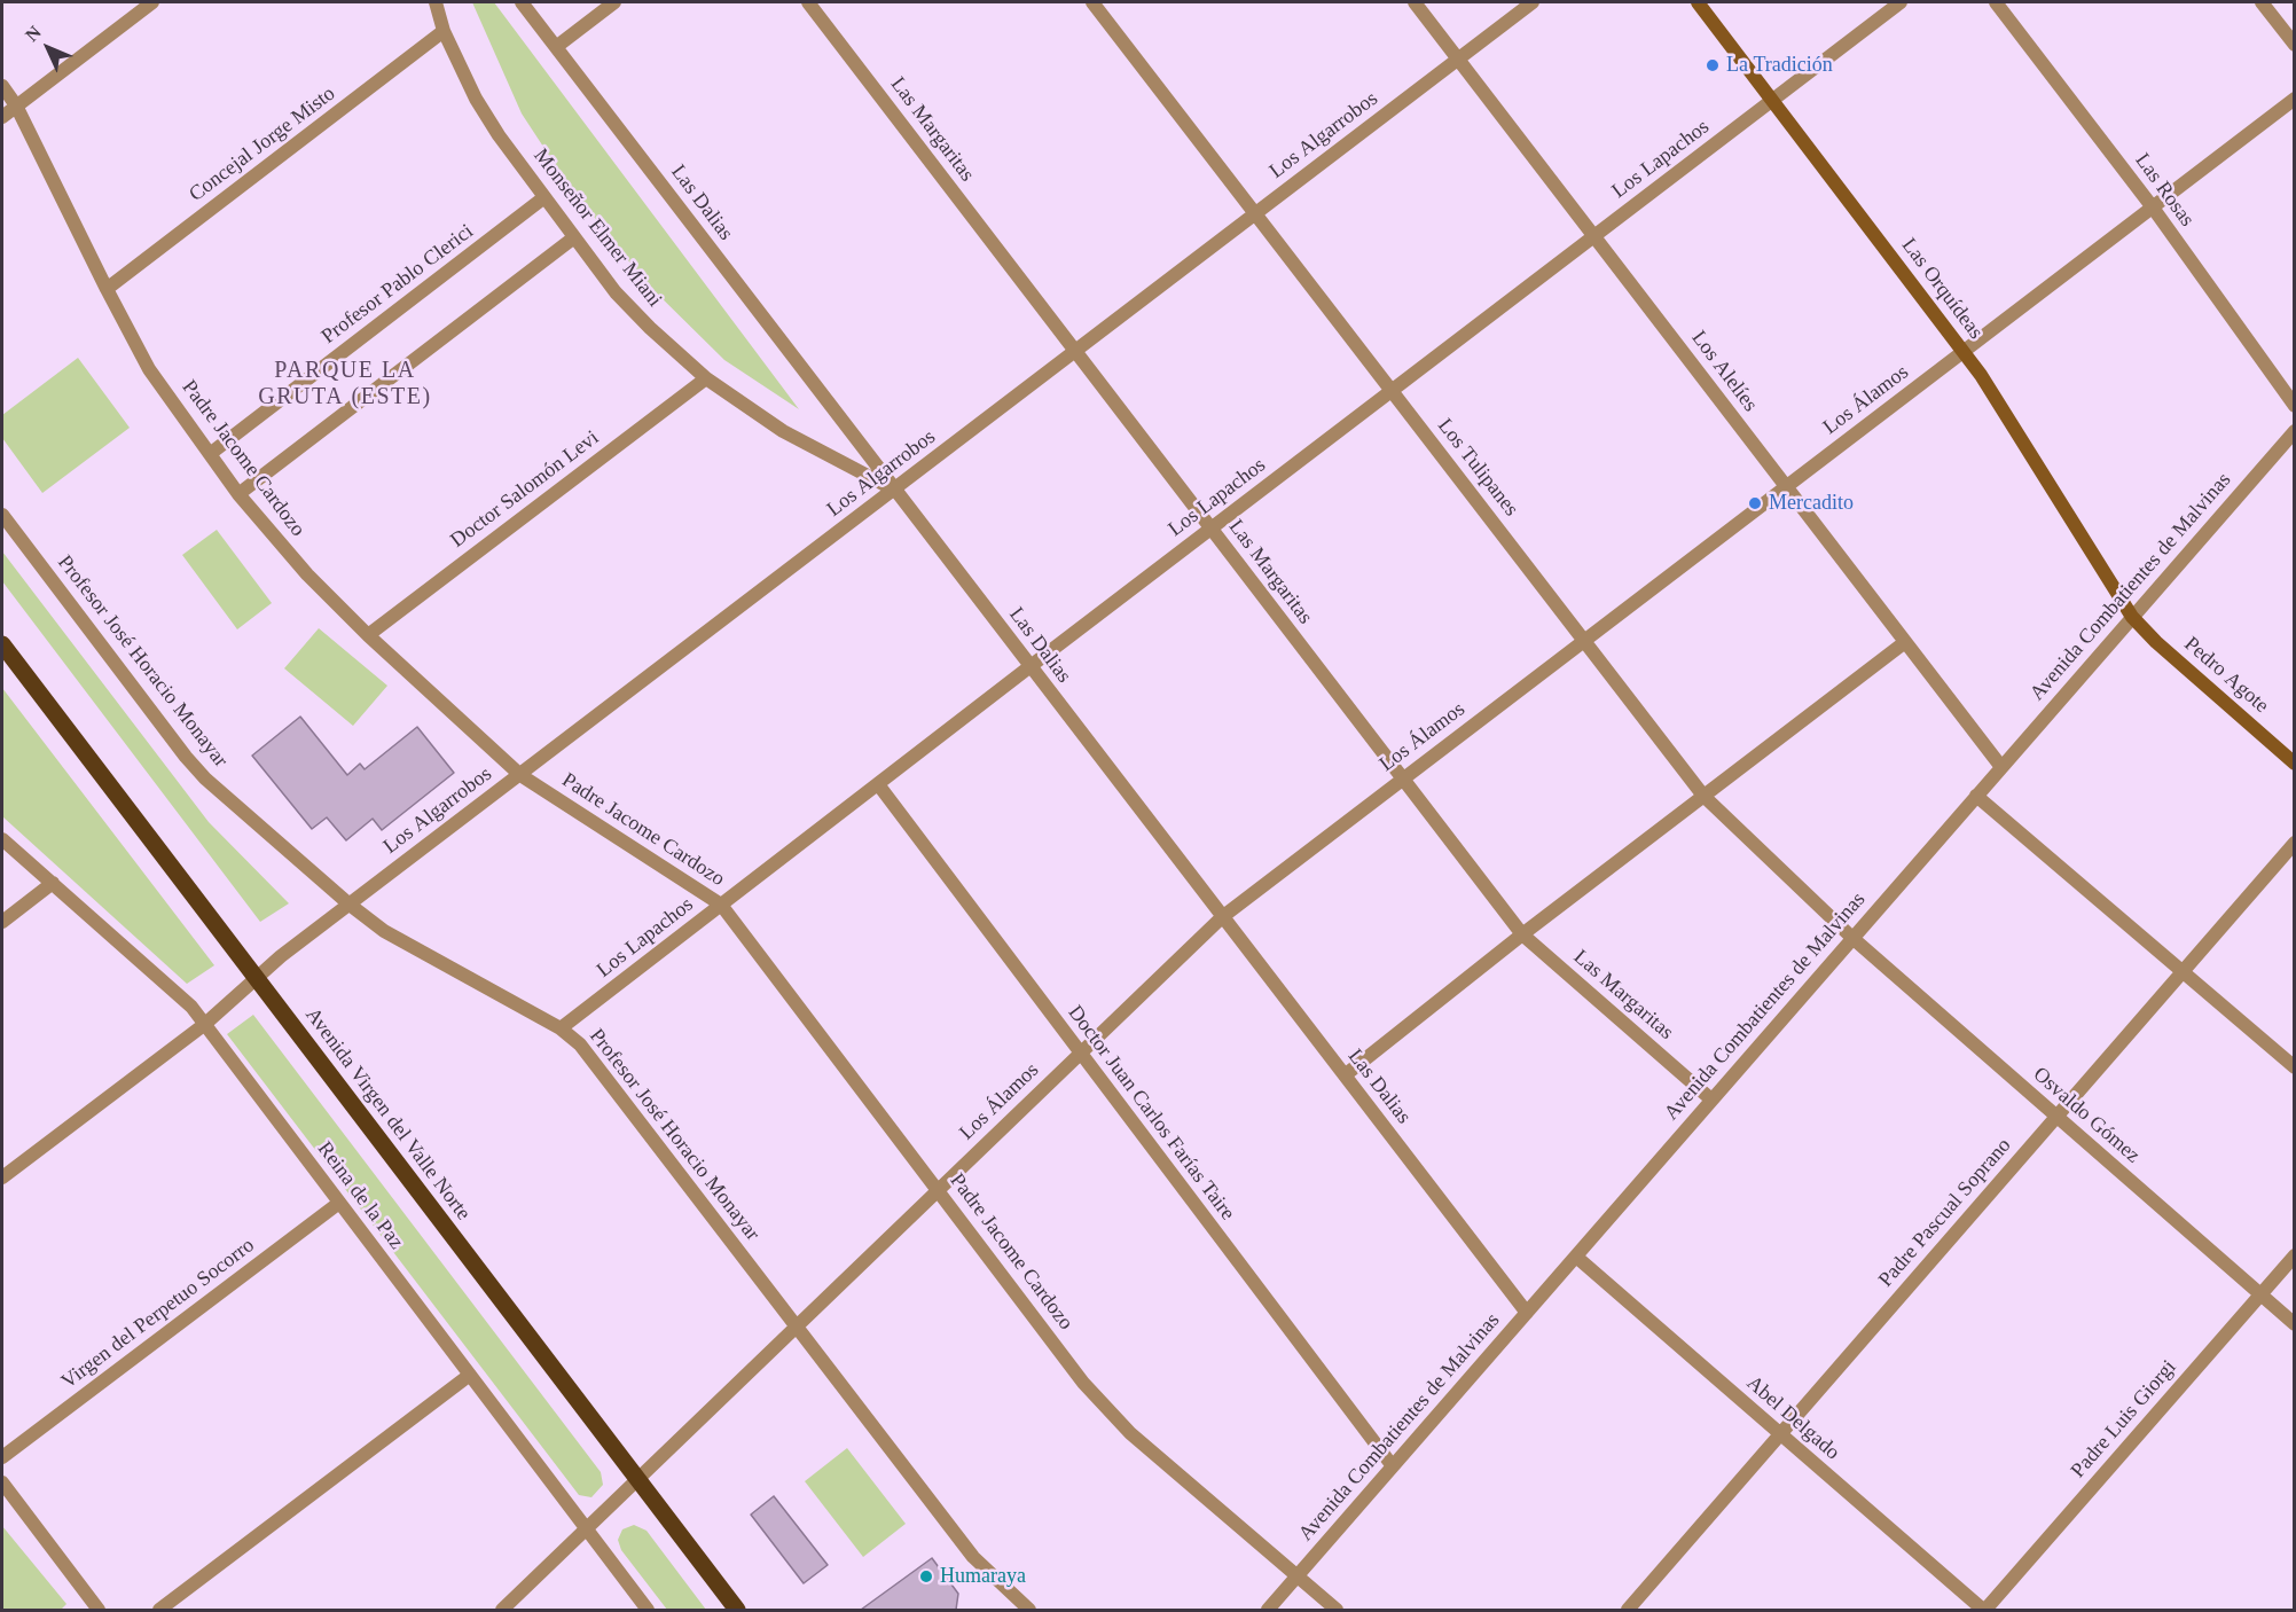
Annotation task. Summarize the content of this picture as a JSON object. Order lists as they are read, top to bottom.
{
  "streets": {
    "main road": ["Avenida Virgen del Valle Norte"],
    "street": [
      "Las Margaritas",
      "Los Algarrobos",
      "Concejal Jorge Misto",
      "Los Lapachos",
      "Las Rosas",
      "Las Dalias",
      "Monseñor Elmer Miani",
      "Profesor Pablo Clerici",
      "Las Orquídeas",
      "Los Alelíes",
      "Los Álamos",
      "Padre Jacome Cardozo",
      "Los Tulipanes",
      "Doctor Salomón Levi",
      "Avenida Combatientes de Malvinas",
      "Profesor José Horacio Monayar",
      "Pedro Agote",
      "Doctor Juan Carlos Farías Taire",
      "Osvaldo Gómez",
      "Reina de la Paz",
      "Padre Pascual Soprano",
      "Virgen del Perpetuo Socorro",
      "Abel Delgado",
      "Padre Luis Giorgi"
    ]
  },
  "crossings": [
    ["Las Margaritas", "Los Algarrobos"],
    ["Las Margaritas", "Los Lapachos"],
    ["Las Margaritas", "Los Álamos"],
    ["Las Margaritas", "Avenida Combatientes de Malvinas"],
    ["Los Algarrobos", "Las Dalias"],
    ["Los Algarrobos", "Monseñor Elmer Miani"],
    ["Los Algarrobos", "Los Alelíes"],
    ["Los Algarrobos", "Padre Jacome Cardozo"],
    ["Los Algarrobos", "Los Tulipanes"],
    ["Los Algarrobos", "Profesor José Horacio Monayar"],
    ["Los Algarrobos", "Avenida Virgen del Valle Norte"],
    ["Los Algarrobos", "Reina de la Paz"],
    ["Concejal Jorge Misto", "Monseñor Elmer Miani"],
    ["Concejal Jorge Misto", "Padre Jacome Cardozo"],
    ["Los Lapachos", "Las Dalias"],
    ["Los Lapachos", "Las Orquídeas"],
    ["Los Lapachos", "Los Alelíes"],
    ["Los Lapachos", "Padre Jacome Cardozo"],
    ["Los Lapachos", "Los Tulipanes"],
    ["Los Lapachos", "Profesor José Horacio Monayar"],
    ["Los Lapachos", "Doctor Juan Carlos Farías Taire"],
    ["Las Rosas", "Los Álamos"],
    ["Las Dalias", "Monseñor Elmer Miani"],
    ["Las Dalias", "Los Álamos"],
    ["Las Dalias", "Avenida Combatientes de Malvinas"],
    ["Monseñor Elmer Miani", "Profesor Pablo Clerici"],
    ["Monseñor Elmer Miani", "Doctor Salomón Levi"],
    ["Profesor Pablo Clerici", "Padre Jacome Cardozo"],
    ["Las Orquídeas", "Los Álamos"],
    ["Las Orquídeas", "Avenida Combatientes de Malvinas"],
    ["Las Orquídeas", "Pedro Agote"],
    ["Los Alelíes", "Los Álamos"],
    ["Los Alelíes", "Avenida Combatientes de Malvinas"],
    ["Los Álamos", "Padre Jacome Cardozo"],
    ["Los Álamos", "Los Tulipanes"],
    ["Los Álamos", "Profesor José Horacio Monayar"],
    ["Los Álamos", "Doctor Juan Carlos Farías Taire"],
    ["Los Álamos", "Avenida Virgen del Valle Norte"],
    ["Los Álamos", "Reina de la Paz"],
    ["Padre Jacome Cardozo", "Doctor Salomón Levi"],
    ["Padre Jacome Cardozo", "Avenida Combatientes de Malvinas"],
    ["Los Tulipanes", "Avenida Combatientes de Malvinas"],
    ["Los Tulipanes", "Osvaldo Gómez"],
    ["Avenida Combatientes de Malvinas", "Pedro Agote"],
    ["Avenida Combatientes de Malvinas", "Doctor Juan Carlos Farías Taire"],
    ["Avenida Combatientes de Malvinas", "Osvaldo Gómez"],
    ["Avenida Combatientes de Malvinas", "Abel Delgado"],
    ["Osvaldo Gómez", "Padre Pascual Soprano"],
    ["Osvaldo Gómez", "Padre Luis Giorgi"],
    ["Reina de la Paz", "Virgen del Perpetuo Socorro"],
    ["Padre Pascual Soprano", "Abel Delgado"],
    ["Abel Delgado", "Padre Luis Giorgi"]
  ],
  "districts": ["PARQUE LA GRUTA (ESTE)"],
  "places": ["La Tradición", "Mercadito", "Humaraya"],
  "north": "top left"
}
